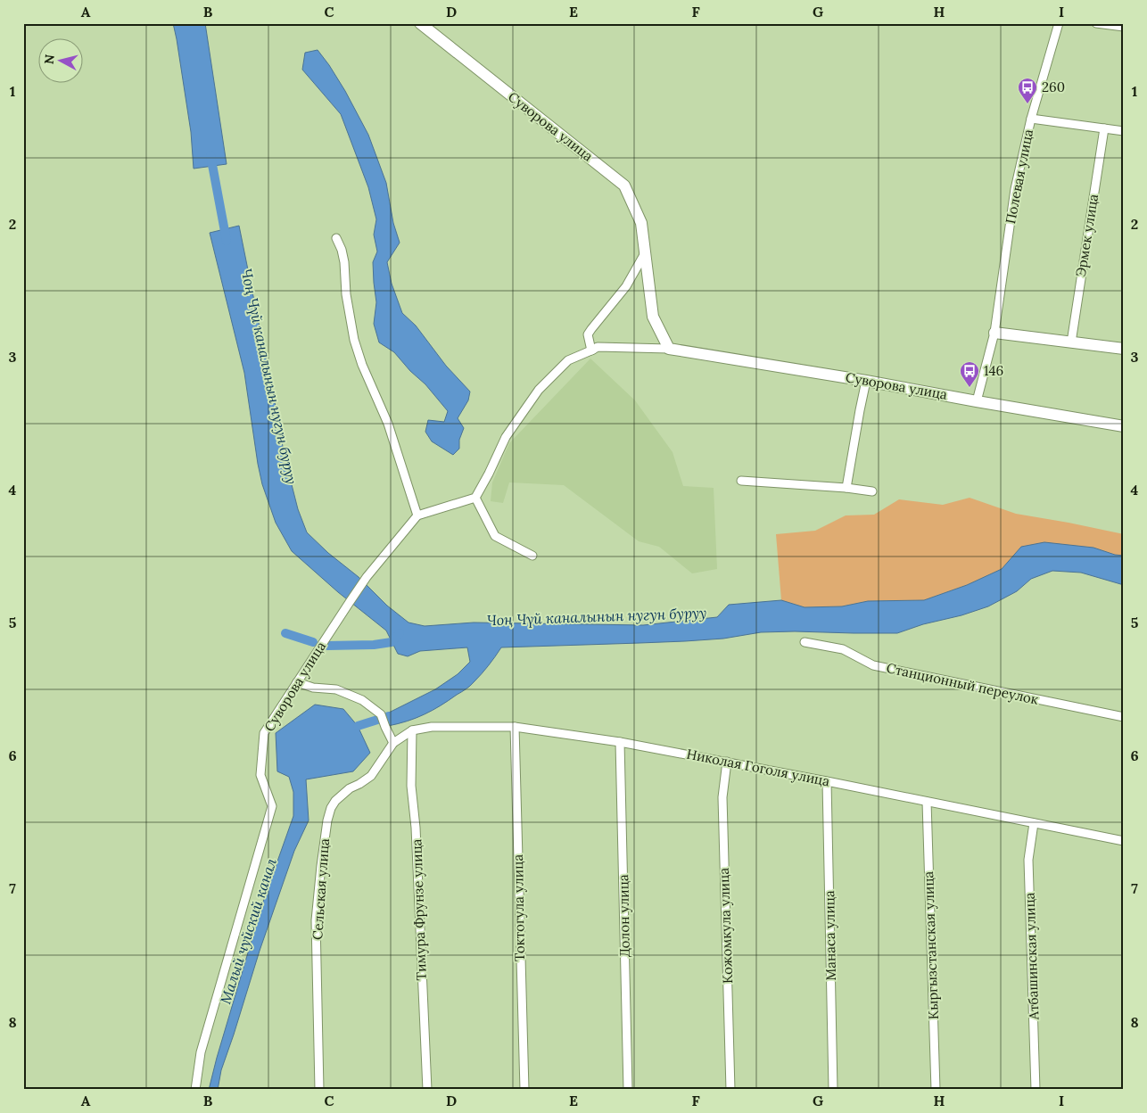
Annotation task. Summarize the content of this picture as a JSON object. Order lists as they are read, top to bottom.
{
  "streets": {
    "street": [
      "Суворова улица",
      "Полевая улица",
      "Эрмек улица",
      "Станционный переулок",
      "Николая Гоголя улица",
      "Сельская улица",
      "Токтогула улица",
      "Тимура Фрунзе улица",
      "Долон улица",
      "Кожомкула улица",
      "Манаса улица",
      "Кыргызстанская улица",
      "Атбашинская улица"
    ]
  },
  "crossings": [
    ["Суворова улица", "Полевая улица"],
    ["Николая Гоголя улица", "Сельская улица"],
    ["Николая Гоголя улица", "Токтогула улица"],
    ["Николая Гоголя улица", "Тимура Фрунзе улица"],
    ["Николая Гоголя улица", "Долон улица"],
    ["Николая Гоголя улица", "Кожомкула улица"],
    ["Николая Гоголя улица", "Манаса улица"],
    ["Николая Гоголя улица", "Кыргызстанская улица"],
    ["Николая Гоголя улица", "Атбашинская улица"]
  ],
  "water": ["Чоң Чүй каналынын нугун буруу", "Малый чуйский канал"],
  "places": {
    "bus stop": ["260", "146"]
  },
  "north": "left",
  "grid": {
    "columns": [
      "A",
      "B",
      "C",
      "D",
      "E",
      "F",
      "G",
      "H",
      "I"
    ],
    "rows": [
      "1",
      "2",
      "3",
      "4",
      "5",
      "6",
      "7",
      "8"
    ]
  }
}
